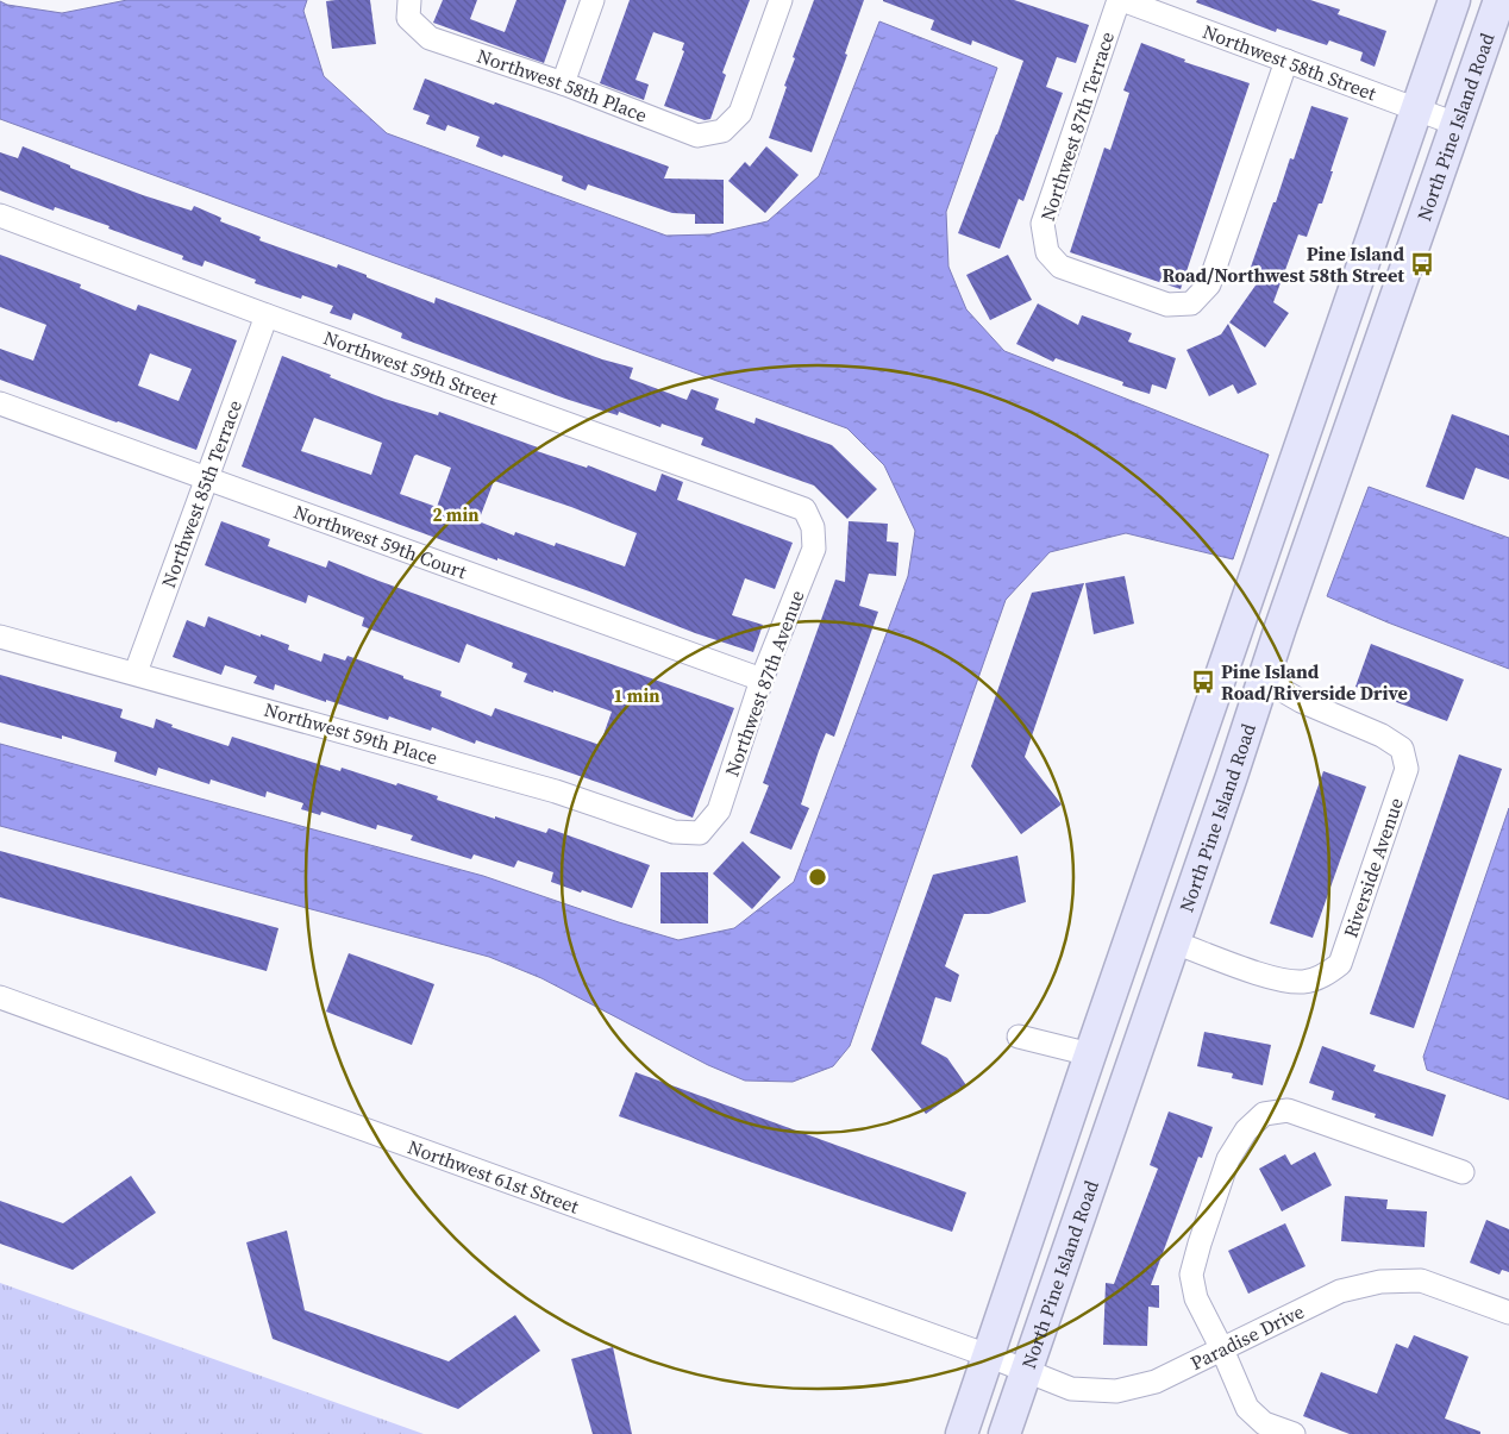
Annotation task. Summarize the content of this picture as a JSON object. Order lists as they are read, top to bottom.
{
  "streets": {
    "main road": ["North Pine Island Road"],
    "street": [
      "Northwest 58th Street",
      "Northwest 58th Place",
      "Northwest 87th Terrace",
      "Northwest 59th Street",
      "Northwest 85th Terrace",
      "Northwest 59th Court",
      "Northwest 87th Avenue",
      "Northwest 59th Place",
      "Riverside Avenue",
      "Northwest 61st Street",
      "Paradise Drive"
    ]
  },
  "crossings": [
    ["Northwest 58th Street", "Northwest 87th Terrace"],
    ["Northwest 58th Street", "North Pine Island Road"],
    ["North Pine Island Road", "Riverside Avenue"],
    ["North Pine Island Road", "Paradise Drive"],
    ["Northwest 59th Street", "Northwest 85th Terrace"],
    ["Northwest 59th Street", "Northwest 87th Avenue"],
    ["Northwest 85th Terrace", "Northwest 59th Court"],
    ["Northwest 85th Terrace", "Northwest 59th Place"],
    ["Northwest 59th Court", "Northwest 87th Avenue"],
    ["Northwest 87th Avenue", "Northwest 59th Place"],
    ["Northwest 61st Street", "Paradise Drive"]
  ],
  "places": {
    "bus stop": ["Pine Island Road/Northwest 58th Street", "Pine Island Road/Riverside Drive"]
  },
  "rings": ["2 min", "1 min"]
}
